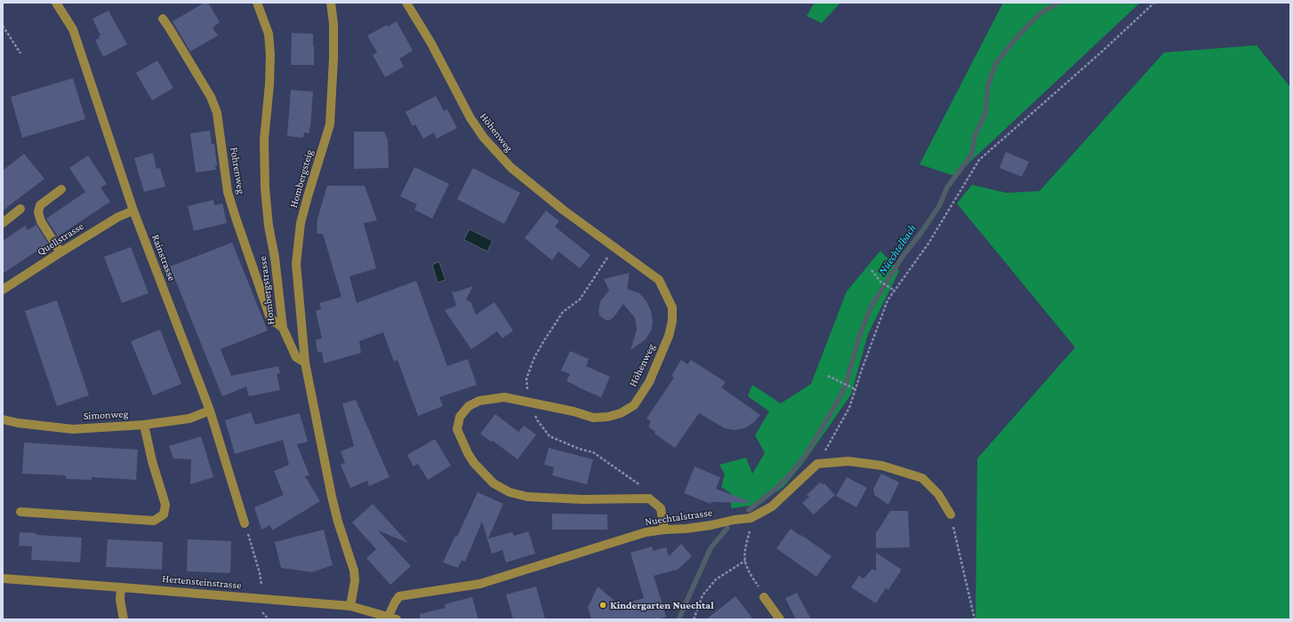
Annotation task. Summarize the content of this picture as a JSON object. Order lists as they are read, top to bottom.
{
  "streets": {
    "street": [
      "Höhenweg",
      "Fohrenweg",
      "Hombergsteig",
      "Quellstrasse",
      "Rainstrasse",
      "Hombergstrasse",
      "Simonweg",
      "Nuechtalstrasse",
      "Hertensteinstrasse"
    ]
  },
  "crossings": [
    ["Fohrenweg", "Hombergstrasse"],
    ["Hombergsteig", "Hombergstrasse"],
    ["Quellstrasse", "Rainstrasse"],
    ["Rainstrasse", "Simonweg"],
    ["Nuechtalstrasse", "Hertensteinstrasse"]
  ],
  "water": ["Nüechtelbach"],
  "places": ["Kindergarten Nuechtal"]
}
